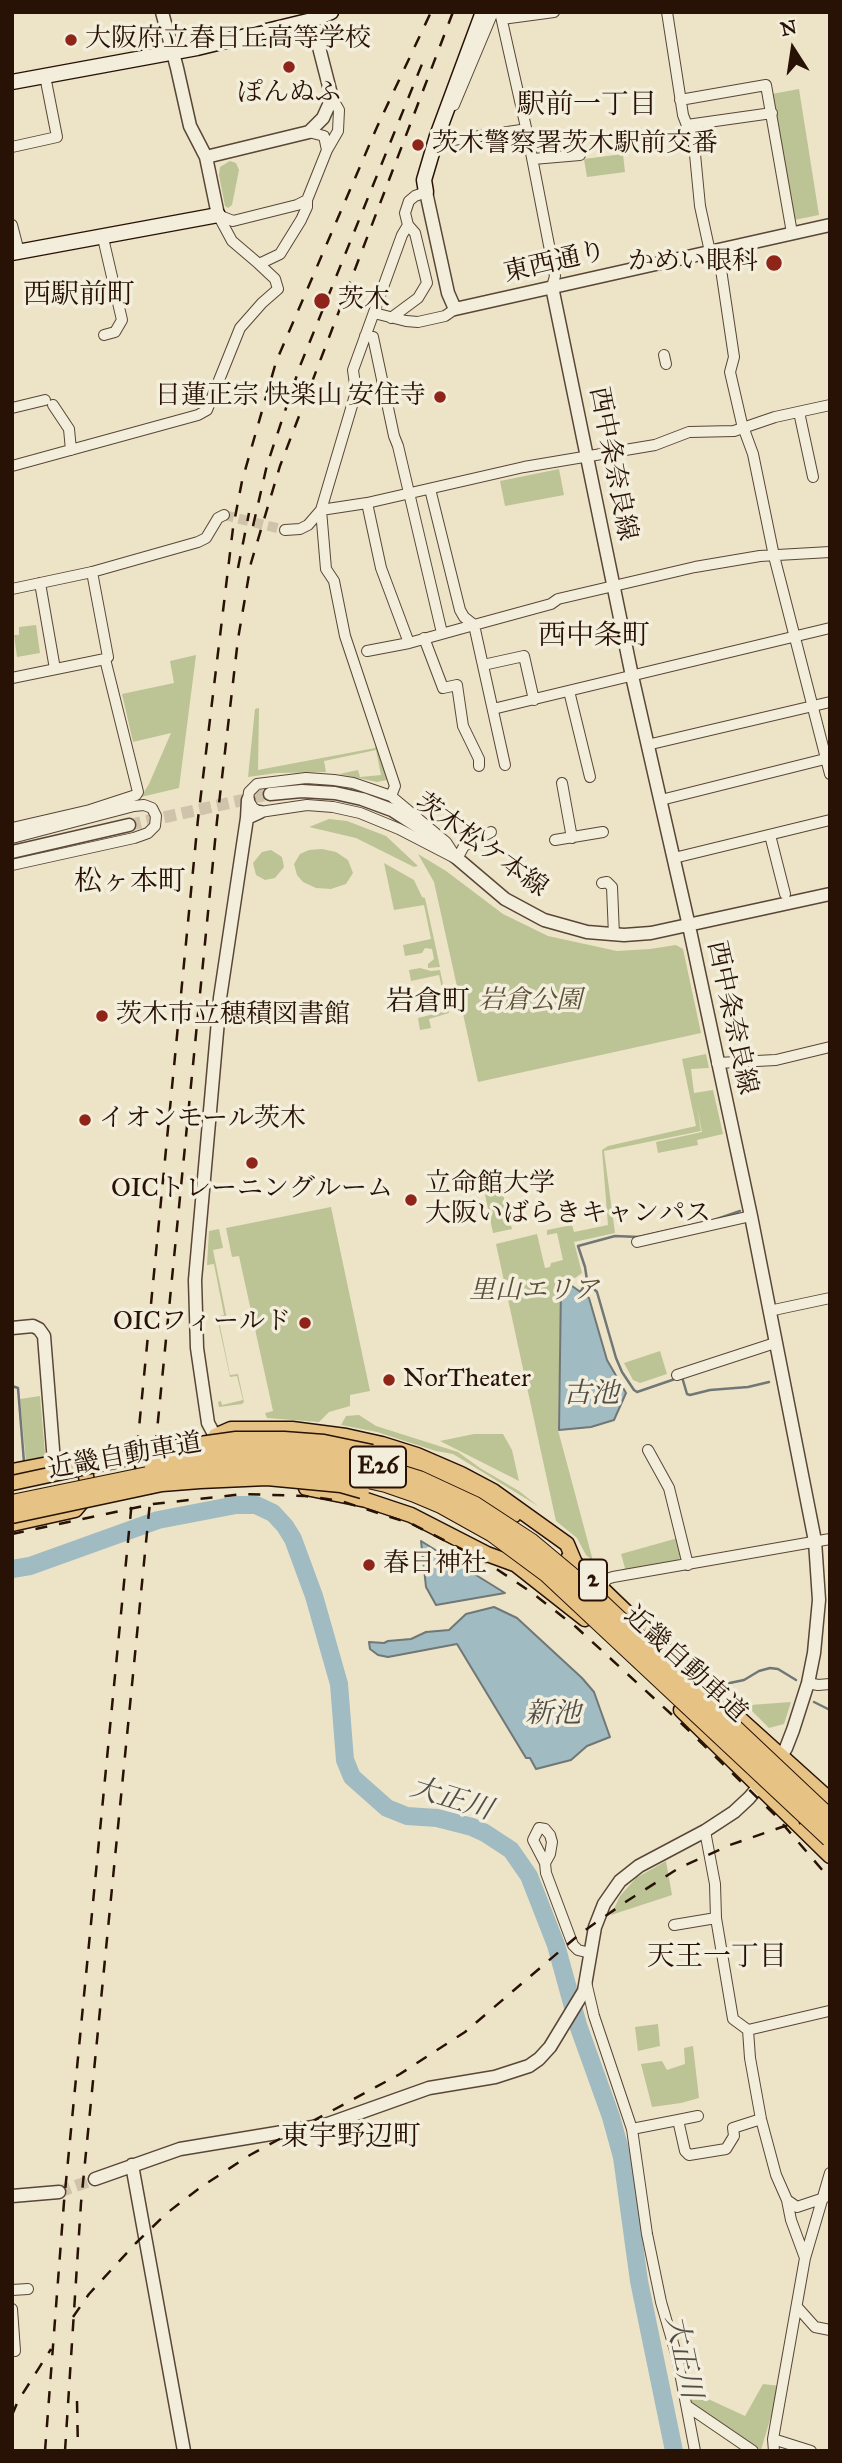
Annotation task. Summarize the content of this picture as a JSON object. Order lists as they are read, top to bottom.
{
  "streets": {
    "highway": ["近畿自動車道", "E26"],
    "main road": ["2"],
    "street": ["東西通り", "西中条奈良線", "茨木松ケ本線"]
  },
  "crossings": [
    ["東西通り", "西中条奈良線"],
    ["西中条奈良線", "茨木松ケ本線"],
    ["西中条奈良線", "2"],
    ["近畿自動車道", "2"]
  ],
  "districts": [
    "駅前一丁目",
    "西駅前町",
    "西中条町",
    "松ヶ本町",
    "岩倉町",
    "天王一丁目",
    "東宇野辺町"
  ],
  "water": ["古池", "新池", "大正川"],
  "parks": ["岩倉公園", "里山エリア"],
  "places": [
    "大阪府立春日丘高等学校",
    "ぽんぬふ",
    "茨木警察署茨木駅前交番",
    "かめい眼科",
    "茨木",
    "日蓮正宗 快楽山 安住寺",
    "茨木市立穂積図書館",
    "イオンモール茨木",
    "OICトレーニングルーム",
    "立命館大学 大阪いばらきキャンパス",
    "OICフィールド",
    "NorTheater",
    "春日神社"
  ],
  "north": "top"
}
